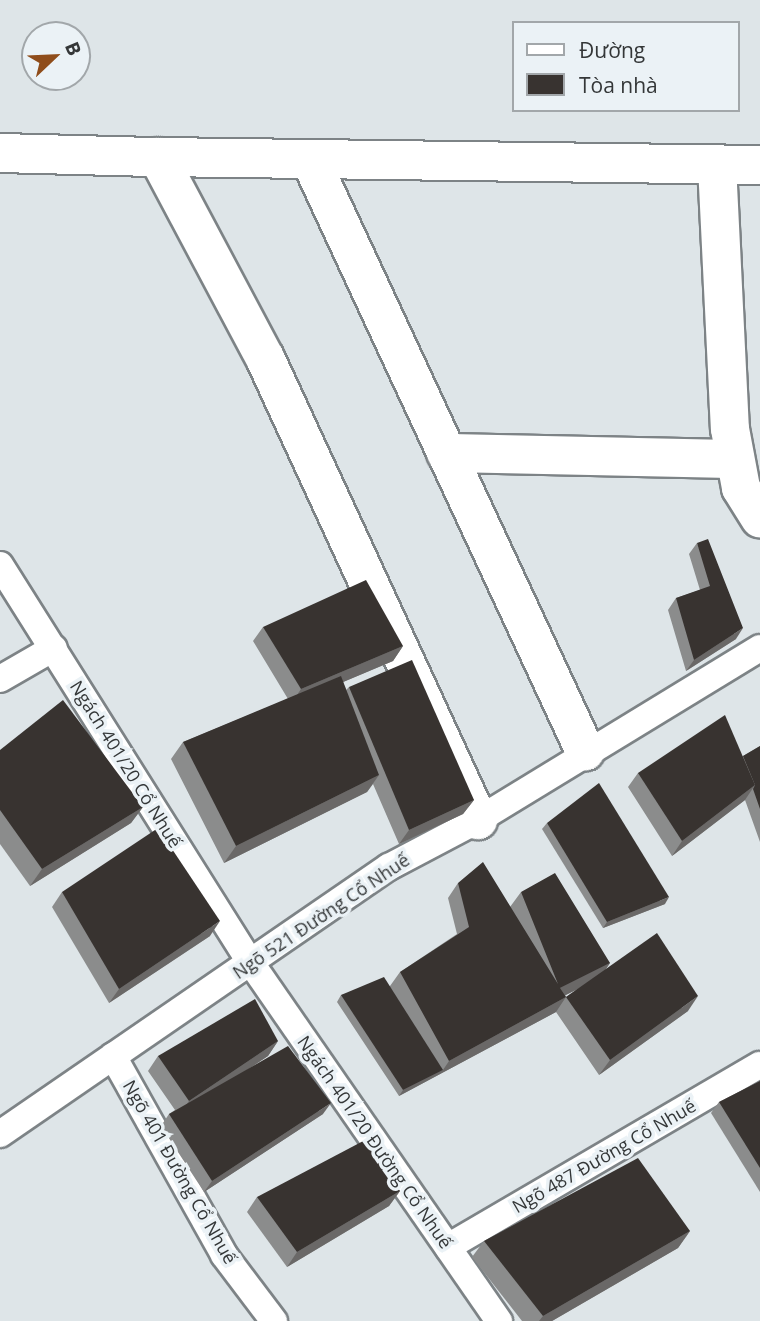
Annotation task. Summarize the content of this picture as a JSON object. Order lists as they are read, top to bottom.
{
  "streets": {
    "lane": [
      "Ngách 401/20 Cổ Nhuế",
      "Ngõ 521 Đường Cổ Nhuế",
      "Ngách 401/20 Đường Cổ Nhuế",
      "Ngõ 487 Đường Cổ Nhuế",
      "Ngõ 401 Đường Cổ Nhuế"
    ]
  },
  "crossings": [
    ["Ngách 401/20 Cổ Nhuế", "Ngõ 521 Đường Cổ Nhuế"],
    ["Ngách 401/20 Cổ Nhuế", "Ngách 401/20 Đường Cổ Nhuế"],
    ["Ngõ 521 Đường Cổ Nhuế", "Ngách 401/20 Đường Cổ Nhuế"],
    ["Ngõ 521 Đường Cổ Nhuế", "Ngõ 401 Đường Cổ Nhuế"],
    ["Ngách 401/20 Đường Cổ Nhuế", "Ngõ 487 Đường Cổ Nhuế"]
  ],
  "legend": ["Đường", "Tòa nhà"],
  "north": "top right"
}
